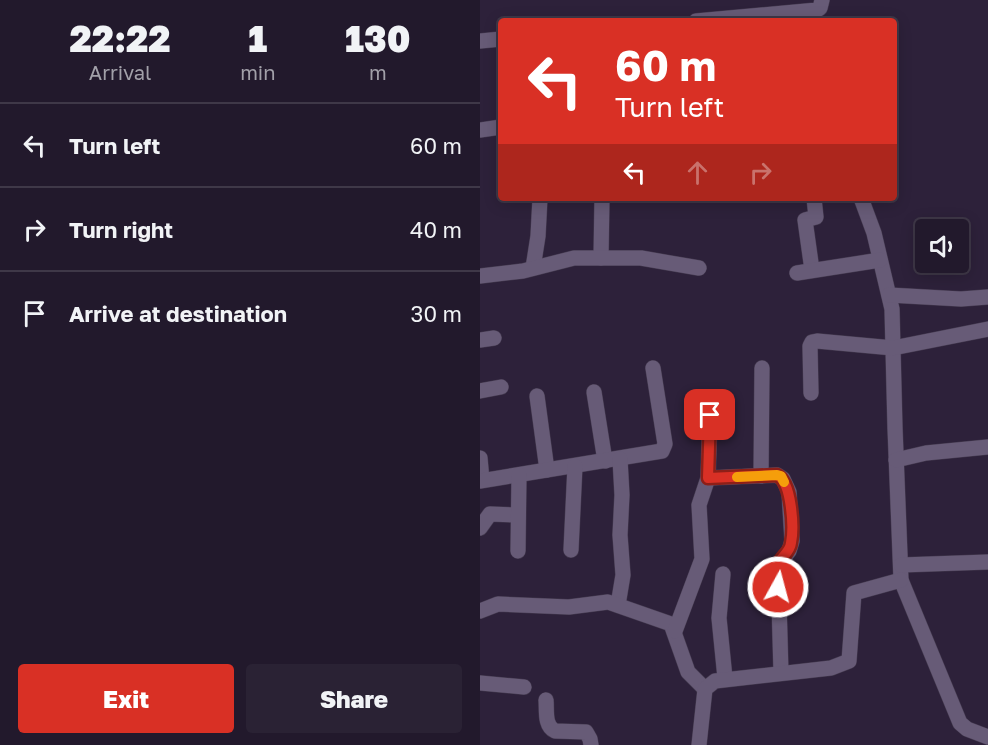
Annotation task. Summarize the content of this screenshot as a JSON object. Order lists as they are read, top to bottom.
{
  "page": {
    "eta": [
      "22:22",
      "Arrival",
      "1",
      "min",
      "130",
      "m"
    ],
    "turn": ["60 m", "Turn left"],
    "list": [
      {
        "name": "Turn left",
        "value": "60 m"
      },
      {
        "name": "Turn right",
        "value": "40 m"
      },
      {
        "name": "Arrive at destination",
        "value": "30 m"
      }
    ],
    "buttons": ["Exit", "Share"]
  }
}
